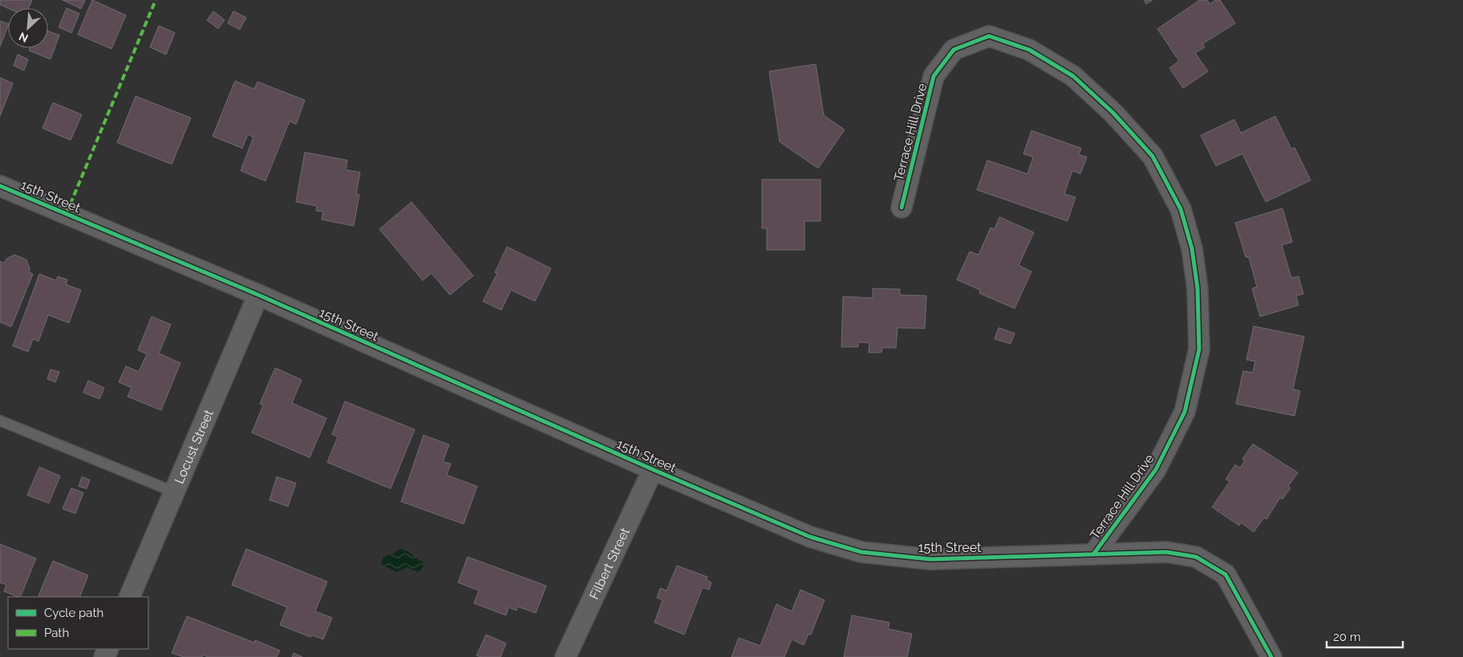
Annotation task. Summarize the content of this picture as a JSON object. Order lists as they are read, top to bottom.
{
  "streets": {
    "street": [
      "Terrace Hill Drive",
      "15th Street",
      "Locust Street",
      "Filbert Street"
    ]
  },
  "crossings": [
    ["Terrace Hill Drive", "15th Street"],
    ["15th Street", "Locust Street"],
    ["15th Street", "Filbert Street"]
  ],
  "legend": ["Cycle path", "Path"],
  "scale_bar": "20 m",
  "north": "bottom left"
}
